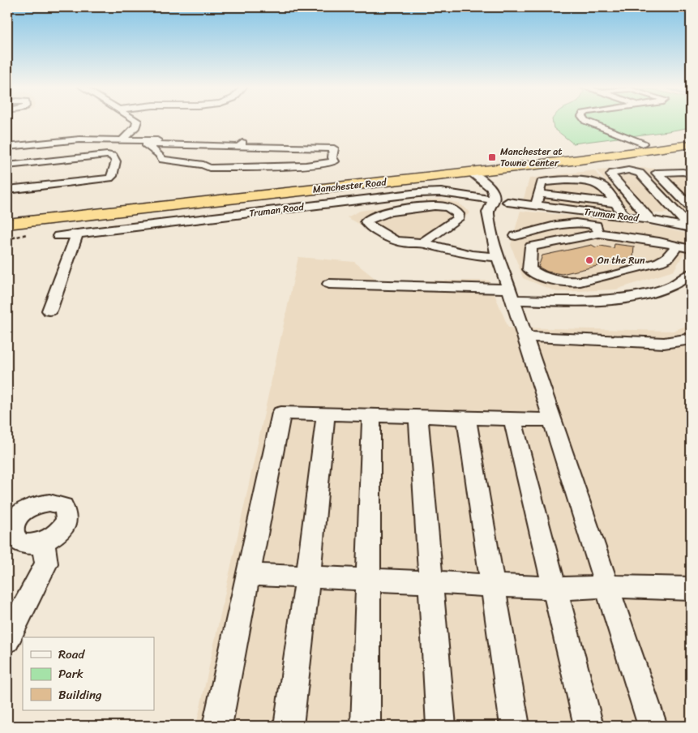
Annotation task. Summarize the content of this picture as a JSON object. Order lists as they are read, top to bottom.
{
  "streets": {
    "highway": ["Manchester Road"],
    "street": ["Truman Road"]
  },
  "places": {
    "transit": ["Manchester at Towne Center"],
    "other": ["On the Run"]
  },
  "legend": ["Road", "Park", "Building"]
}
